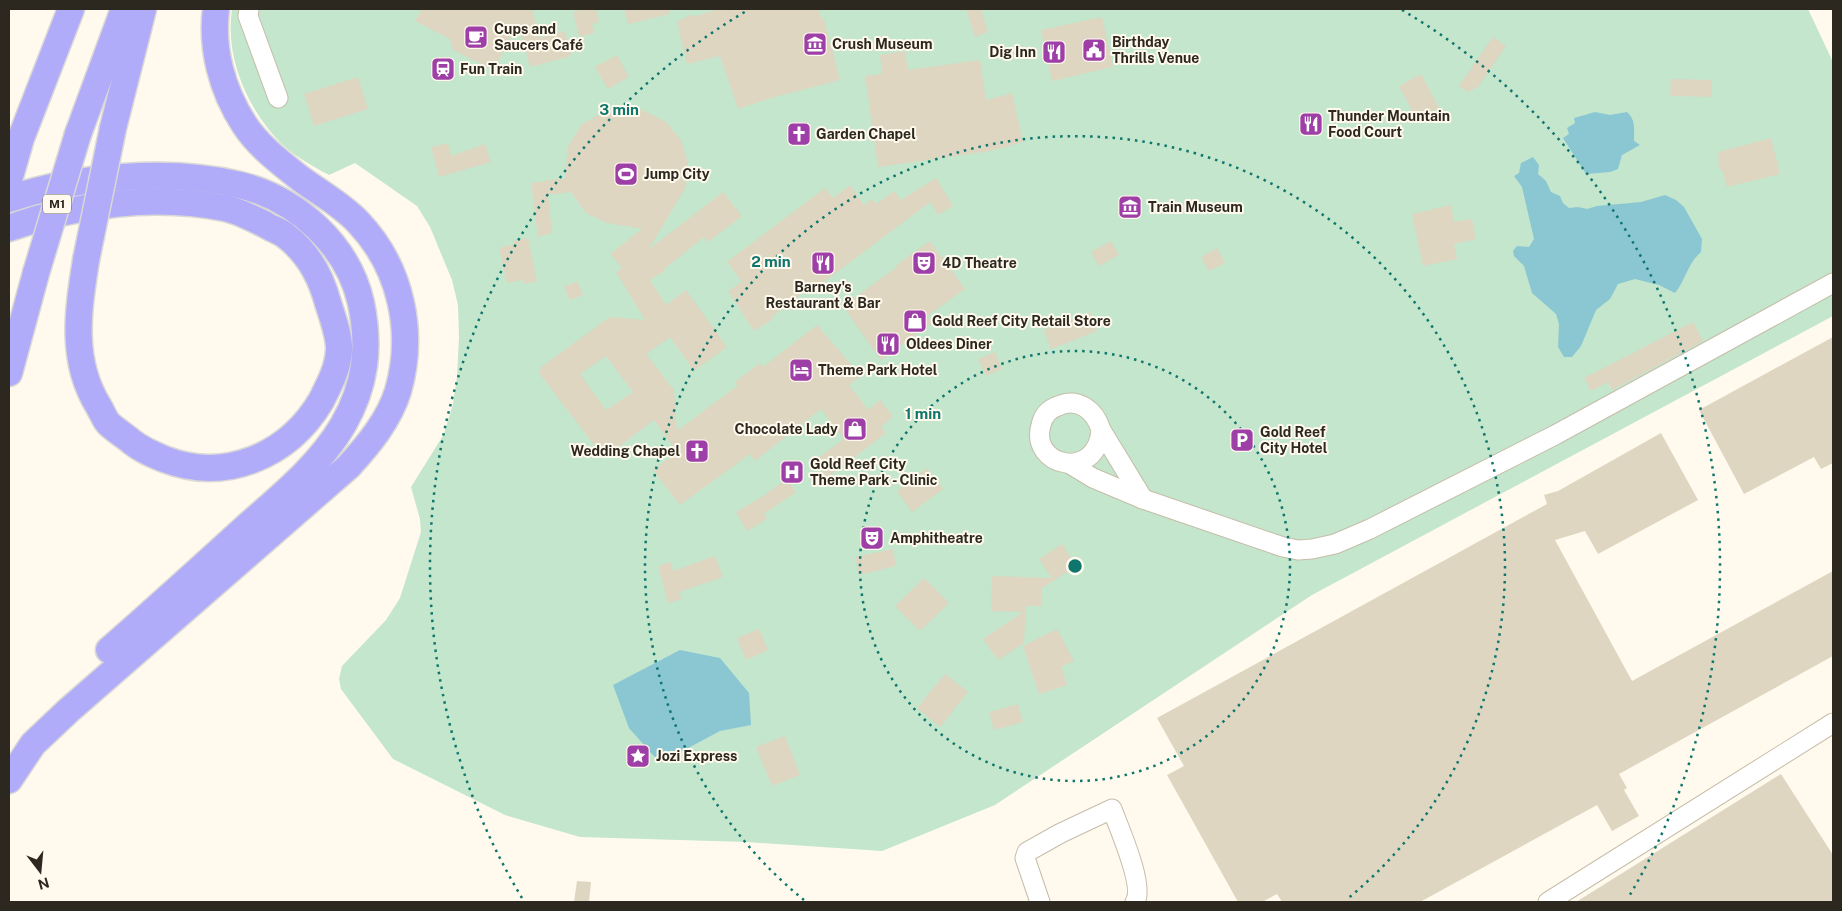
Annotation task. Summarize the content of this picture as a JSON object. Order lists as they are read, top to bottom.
{
  "streets": {
    "highway": ["M1"]
  },
  "places": {
    "cafe": ["Cups and Saucers Café"],
    "museum": ["Crush Museum", "Train Museum"],
    "public building": ["Birthday Thrills Venue"],
    "restaurant": [
      "Dig Inn",
      "Thunder Mountain Food Court",
      "Barney's Restaurant & Bar",
      "Oldees Diner"
    ],
    "station": ["Fun Train"],
    "church": ["Garden Chapel", "Wedding Chapel"],
    "sports": ["Jump City"],
    "theatre": ["4D Theatre", "Amphitheatre"],
    "shop": ["Gold Reef City Retail Store", "Chocolate Lady"],
    "hotel": ["Theme Park Hotel"],
    "parking": ["Gold Reef City Hotel"],
    "hospital": ["Gold Reef City Theme Park - Clinic"],
    "place": ["Jozi Express"]
  },
  "north": "bottom",
  "rings": ["3 min", "2 min", "1 min"]
}
